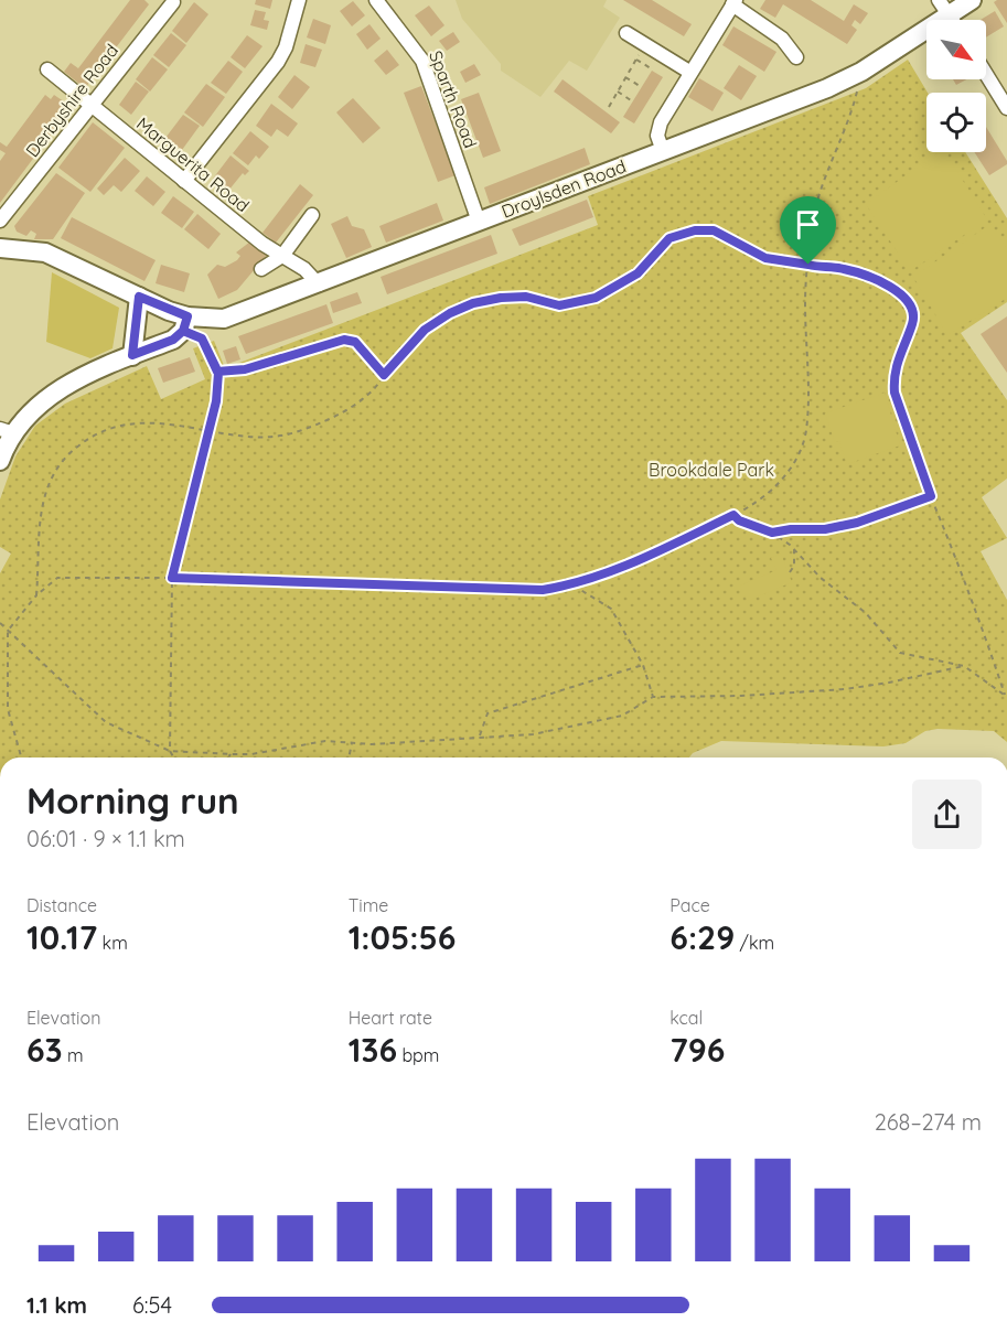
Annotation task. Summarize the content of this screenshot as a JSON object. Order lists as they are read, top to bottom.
{
  "streets": {
    "street": [
      "Sparth Road",
      "Derbyshire Road",
      "Marguerita Road",
      "Droylsden Road"
    ]
  },
  "crossings": [
    ["Sparth Road", "Droylsden Road"],
    ["Derbyshire Road", "Marguerita Road"],
    ["Marguerita Road", "Droylsden Road"]
  ],
  "parks": ["Brookdale Park"],
  "north": "bottom right",
  "page": {
    "heading": ["Morning run", "06:01 · 9 × 1.1 km"],
    "stats": [
      ["Distance", "10.17 km"],
      ["Time", "1:05:56"],
      ["Pace", "6:29 /km"],
      ["Elevation", "63 m"],
      ["Heart rate", "136 bpm"],
      ["kcal", "796"]
    ],
    "chart": ["Elevation", "268–274 m"],
    "list": [
      {
        "name": "1.1 km",
        "note": "6:54"
      }
    ]
  }
}
